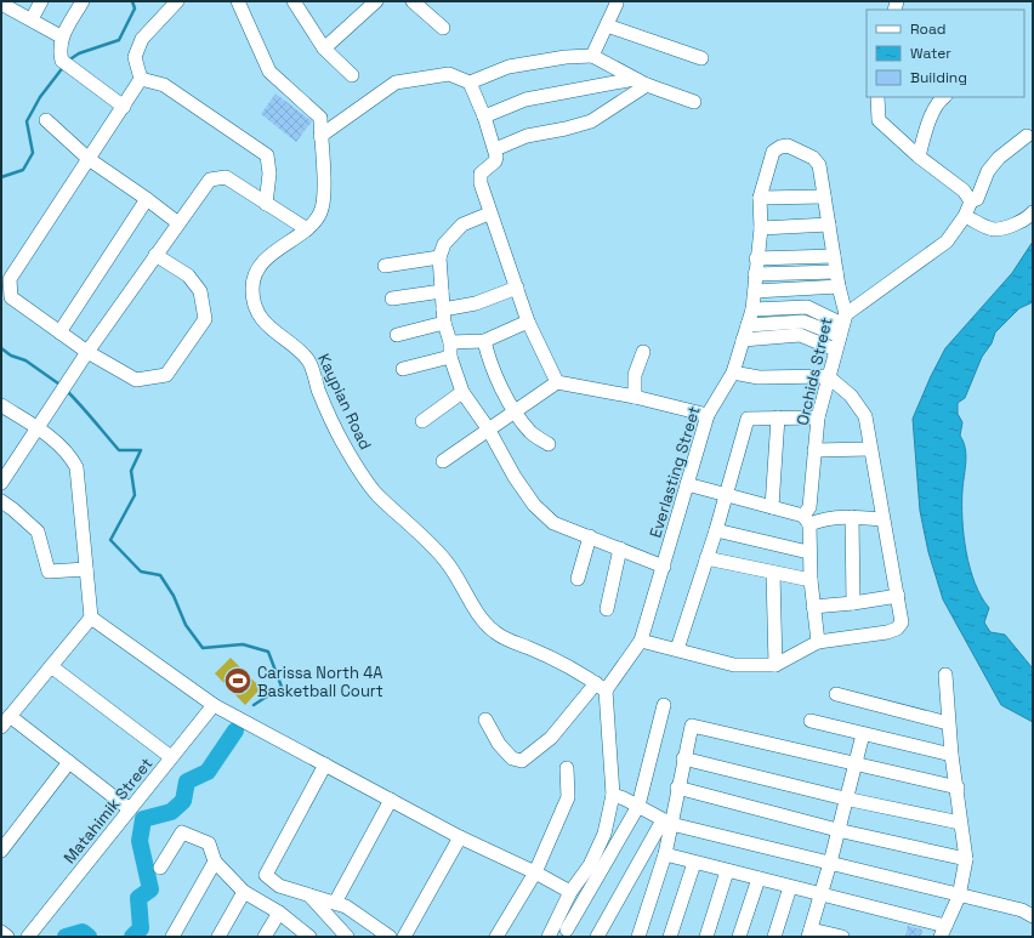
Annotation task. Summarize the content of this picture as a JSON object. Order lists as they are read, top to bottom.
{
  "streets": {
    "street": [
      "Orchids Street",
      "Kaypian Road",
      "Everlasting Street",
      "Matahimik Street"
    ]
  },
  "crossings": [
    ["Orchids Street", "Everlasting Street"],
    ["Kaypian Road", "Everlasting Street"]
  ],
  "places": {
    "sports": ["Carissa North 4A Basketball Court"]
  },
  "legend": ["Road", "Water", "Building"]
}
